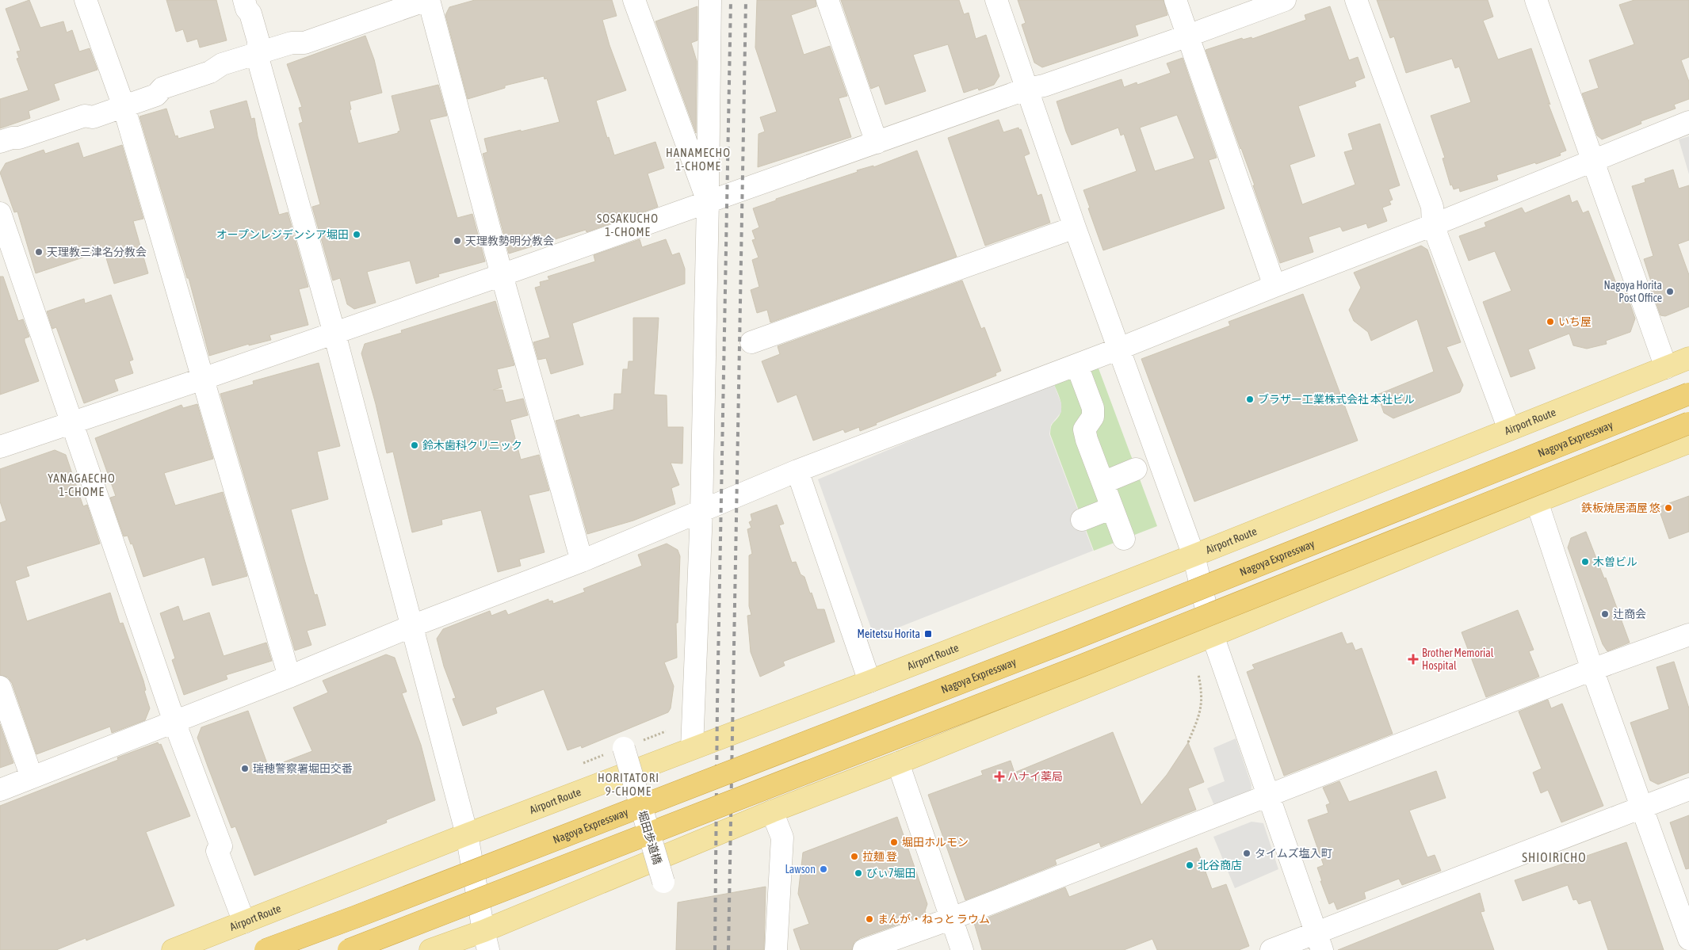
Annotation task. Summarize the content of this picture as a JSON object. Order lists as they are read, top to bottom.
{
  "streets": {
    "highway": ["Nagoya Expressway"],
    "main road": ["Airport Route"],
    "street": ["堀田歩道橋"]
  },
  "districts": [
    "HANAMECHO 1-CHOME",
    "SOSAKUCHO 1-CHOME",
    "YANAGAECHO 1-CHOME",
    "HORITATORI 9-CHOME",
    "SHIOIRICHO"
  ],
  "places": {
    "other": [
      "オープンレジデンシア堀田",
      "天理教勢明分教会",
      "天理教三津名分教会",
      "Nagoya Horita Post Office",
      "いち屋",
      "ブラザー工業株式会社 本社ビル",
      "鈴木歯科クリニック",
      "鉄板焼居酒屋 悠",
      "木曽ビル",
      "辻商会",
      "瑞穂警察署堀田交番",
      "堀田ホルモン",
      "タイムズ塩入町",
      "拉麺 登",
      "北谷商店",
      "Lawson",
      "びぃ7堀田",
      "まんが・ねっと ラウム"
    ],
    "transit": ["Meitetsu Horita"],
    "health": ["Brother Memorial Hospital", "ハナイ薬局"]
  }
}
